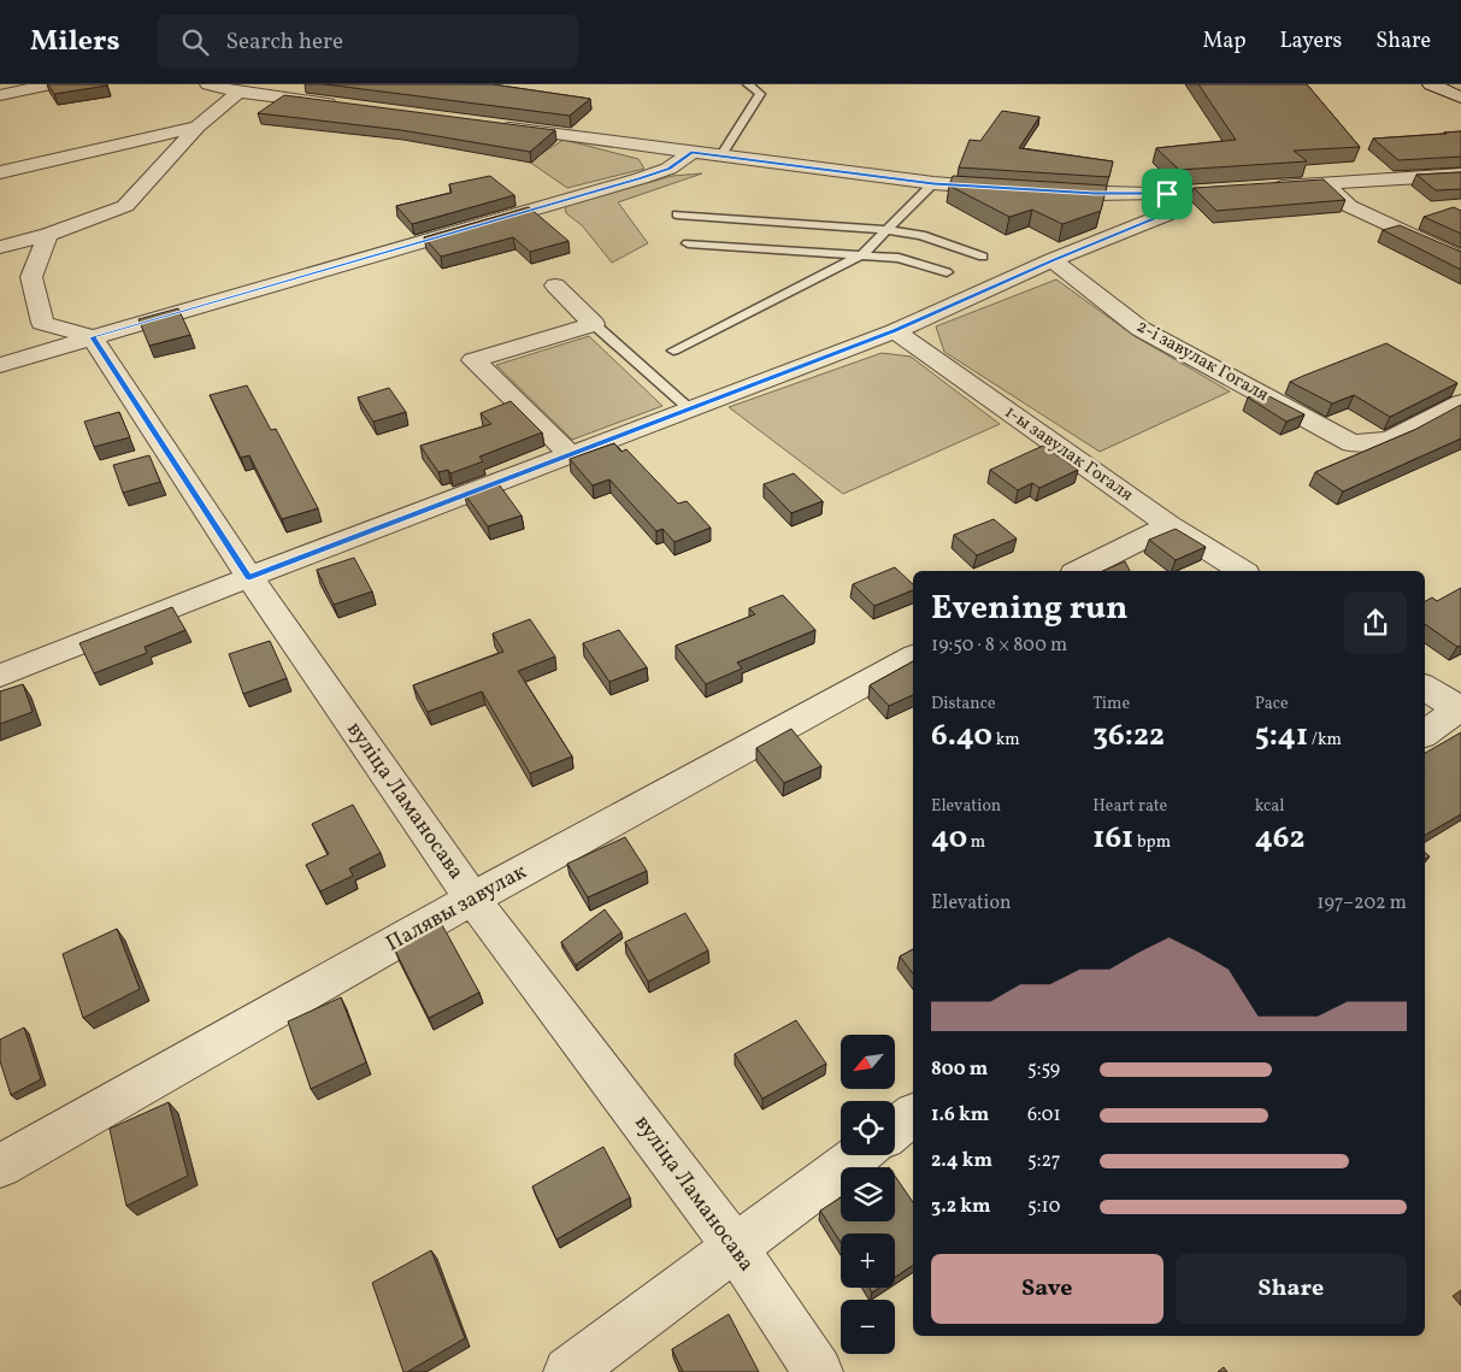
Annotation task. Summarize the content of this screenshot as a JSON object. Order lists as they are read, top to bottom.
{
  "streets": {
    "street": [
      "2-і завулак Гогаля",
      "1-ы завулак Гогаля",
      "вуліца Ламаносава",
      "Палявы завулак"
    ]
  },
  "crossings": [
    ["вуліца Ламаносава", "Палявы завулак"]
  ],
  "north": "bottom left",
  "page": {
    "header": "Milers",
    "search": "Search here",
    "nav": ["Map", "Layers", "Share"],
    "heading": ["Evening run", "19:50 · 8 × 800 m"],
    "stats": [
      ["Distance", "6.40 km"],
      ["Time", "36:22"],
      ["Pace", "5:41 /km"],
      ["Elevation", "40 m"],
      ["Heart rate", "161 bpm"],
      ["kcal", "462"]
    ],
    "chart": ["Elevation", "197–202 m"],
    "map_buttons": ["+", "−"],
    "list": [
      {
        "name": "800 m",
        "note": "5:59"
      },
      {
        "name": "1.6 km",
        "note": "6:01"
      },
      {
        "name": "2.4 km",
        "note": "5:27"
      },
      {
        "name": "3.2 km",
        "note": "5:10"
      }
    ],
    "buttons": ["Save", "Share"]
  }
}
